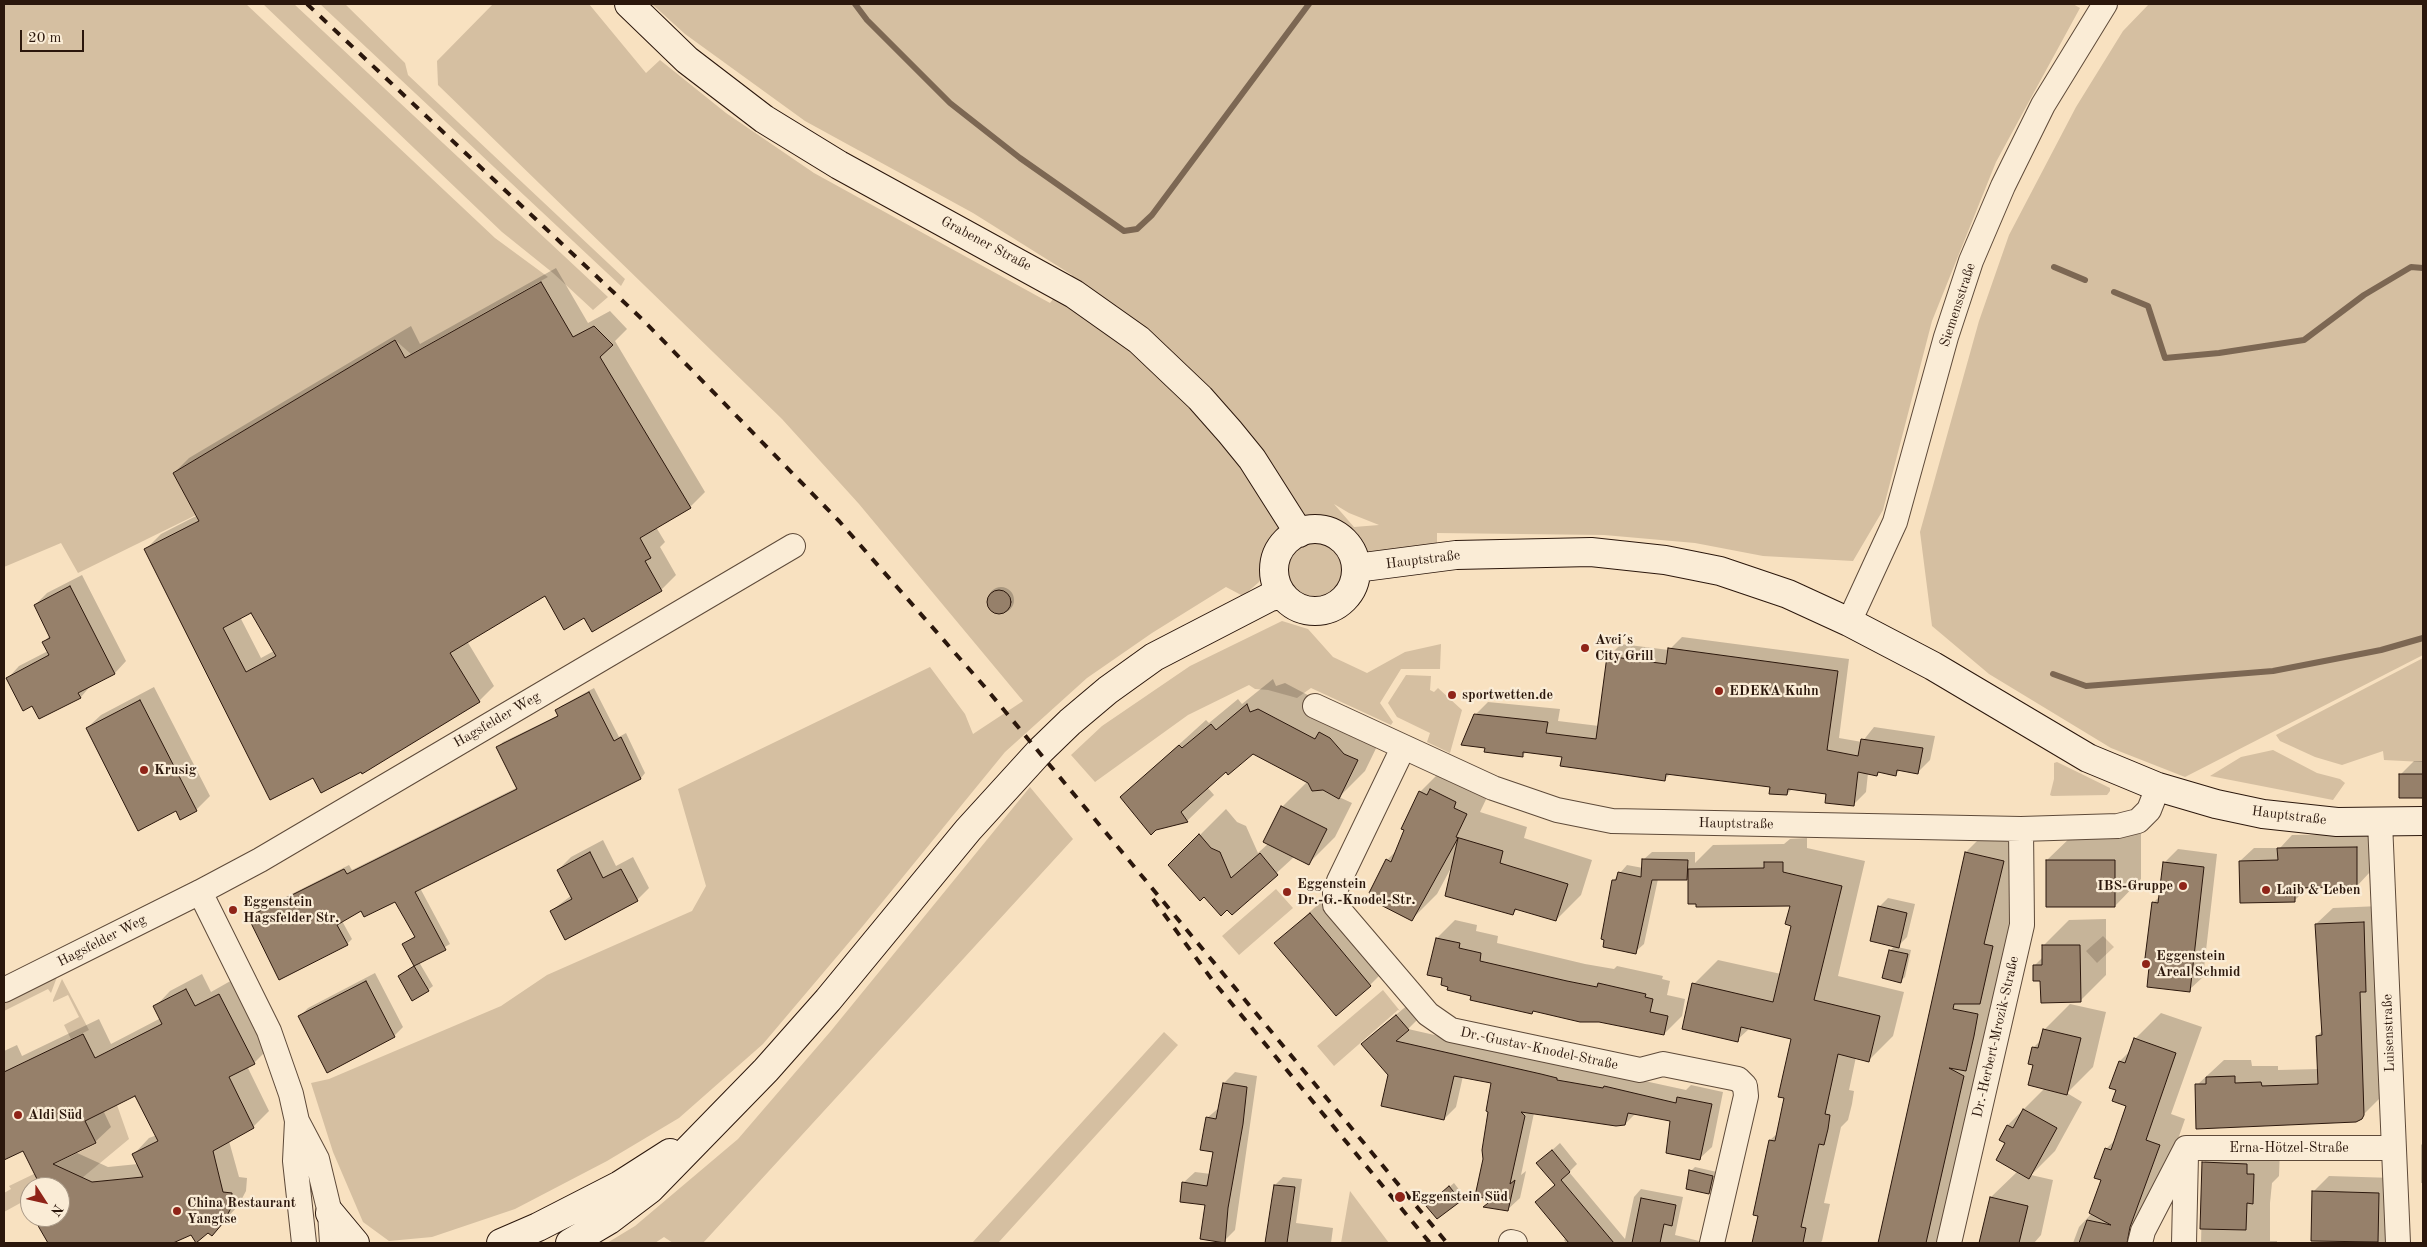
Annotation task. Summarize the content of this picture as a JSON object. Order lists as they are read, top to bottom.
{
  "streets": {
    "street": [
      "Grabener Straße",
      "Siemensstraße",
      "Hauptstraße",
      "Hagsfelder Weg",
      "Luisenstraße",
      "Dr.-Herbert-Mrozik-Straße",
      "Dr.-Gustav-Knodel-Straße",
      "Erna-Hötzel-Straße"
    ]
  },
  "crossings": [
    ["Grabener Straße", "Hauptstraße"],
    ["Siemensstraße", "Hauptstraße"],
    ["Hauptstraße", "Luisenstraße"],
    ["Hauptstraße", "Dr.-Herbert-Mrozik-Straße"],
    ["Hauptstraße", "Dr.-Gustav-Knodel-Straße"],
    ["Luisenstraße", "Erna-Hötzel-Straße"]
  ],
  "places": [
    "Avci´s City Grill",
    "EDEKA Kuhn",
    "sportwetten.de",
    "Krusig",
    "IBS-Gruppe",
    "Laib & Leben",
    "Eggenstein Dr.-G.-Knodel-Str.",
    "Eggenstein Hagsfelder Str.",
    "Eggenstein Areal Schmid",
    "Aldi Süd",
    "Eggenstein Süd",
    "China Restaurant Yangtse"
  ],
  "scale_bar": "20 m",
  "north": "bottom right"
}
